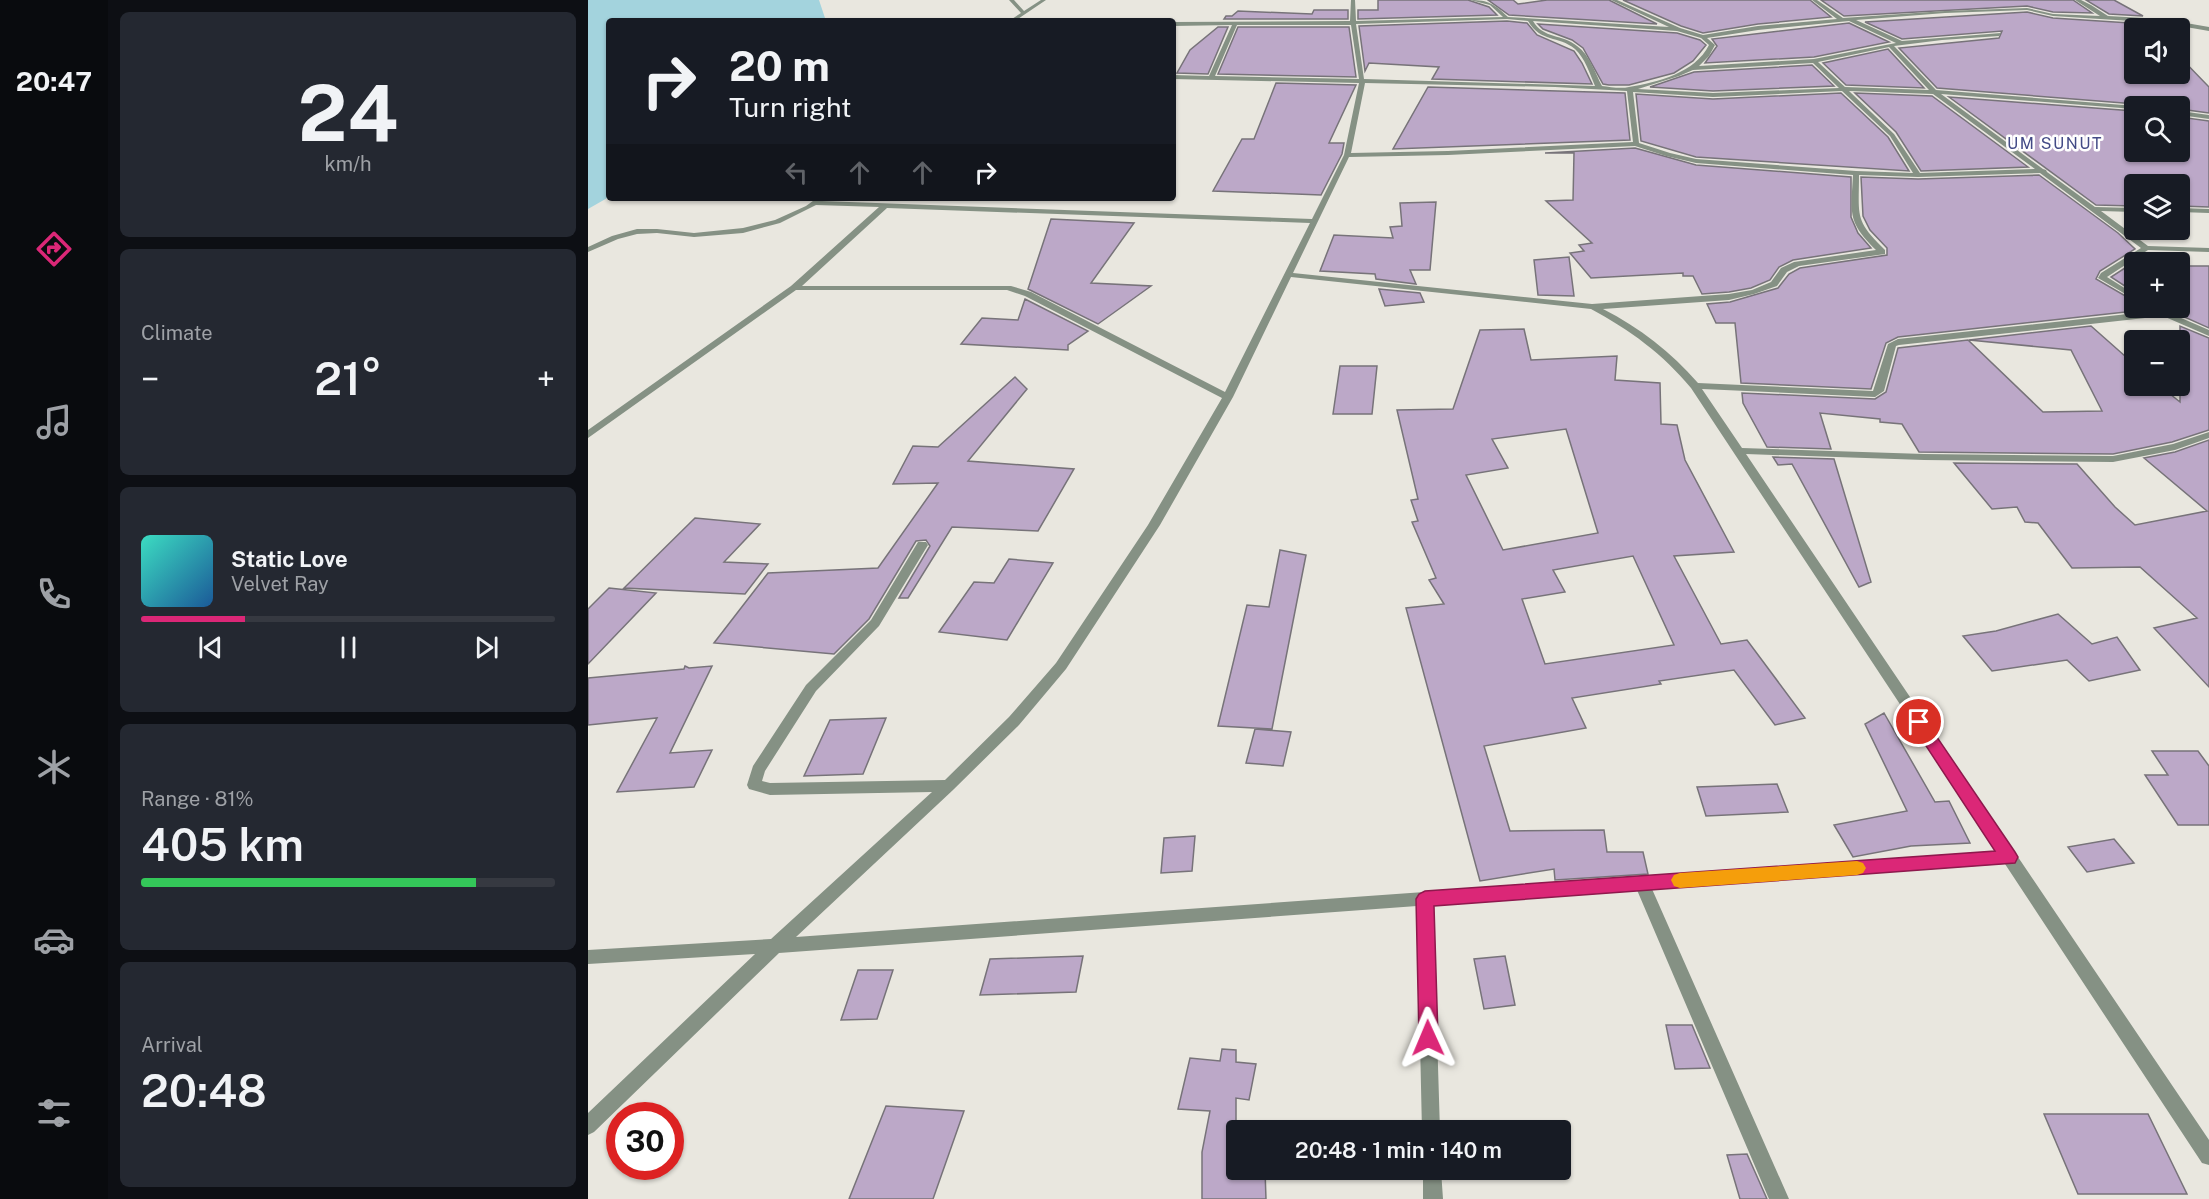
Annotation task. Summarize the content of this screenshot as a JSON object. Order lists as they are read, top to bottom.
{
  "districts": ["UM SUNUT"],
  "page": {
    "tabs": "20:47",
    "tile": [
      ["24", "km/h"],
      "Climate",
      ["Range · 81%", "405 km"],
      ["Arrival", "20:48"]
    ],
    "map_buttons": ["+", "−"],
    "turn": ["20 m", "Turn right"],
    "heat": ["−", "21°", "+"],
    "song": ["Static Love", "Velvet Ray"],
    "limit": "30",
    "trip": "20:48 · 1 min · 140 m"
  }
}
